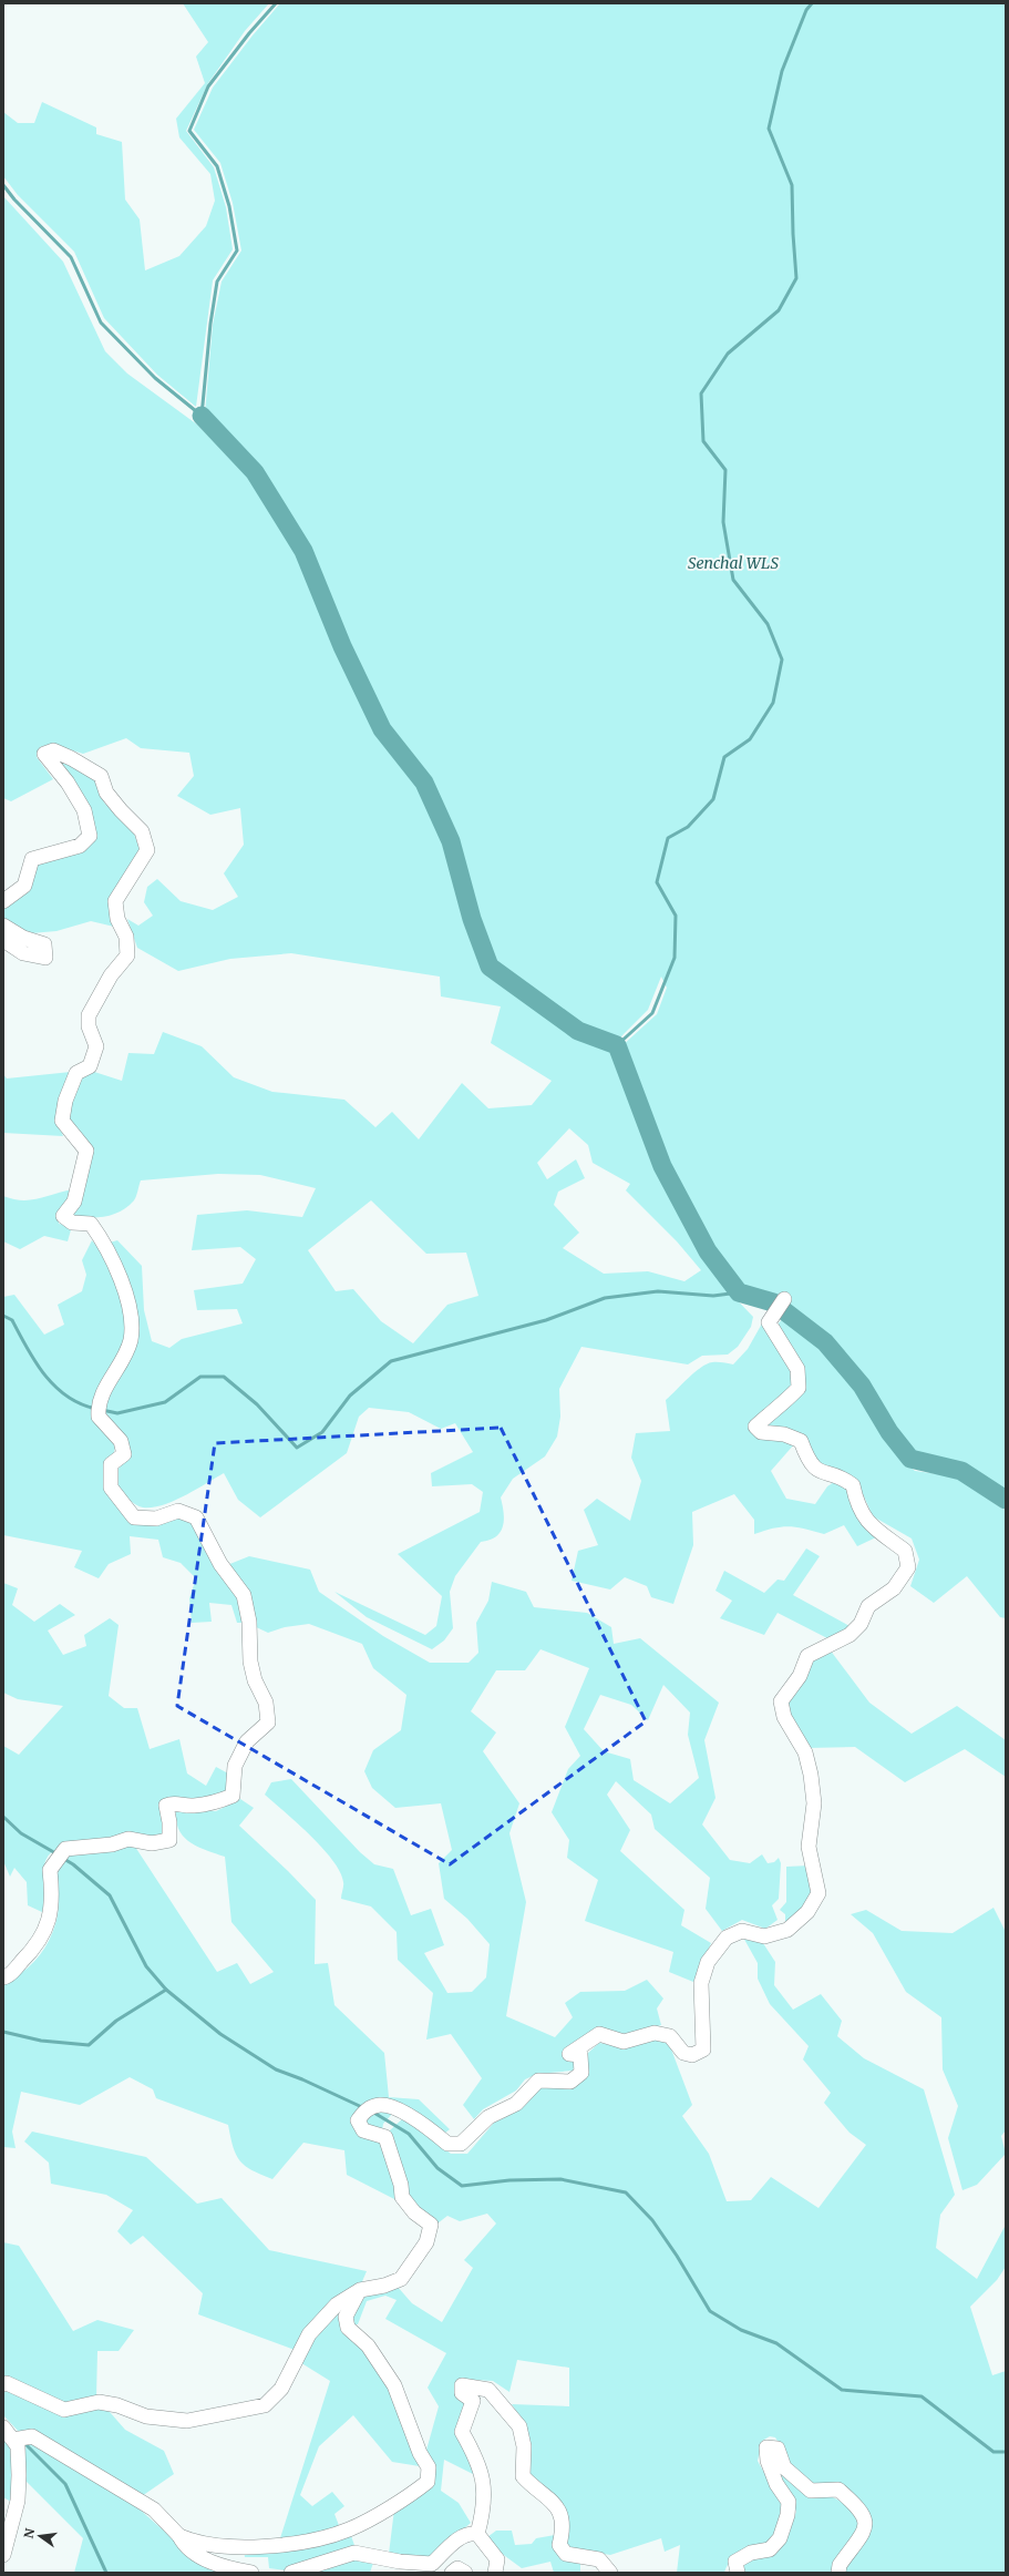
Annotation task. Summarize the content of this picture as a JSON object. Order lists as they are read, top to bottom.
{
  "parks": ["Senchal WLS"],
  "north": "left"
}
